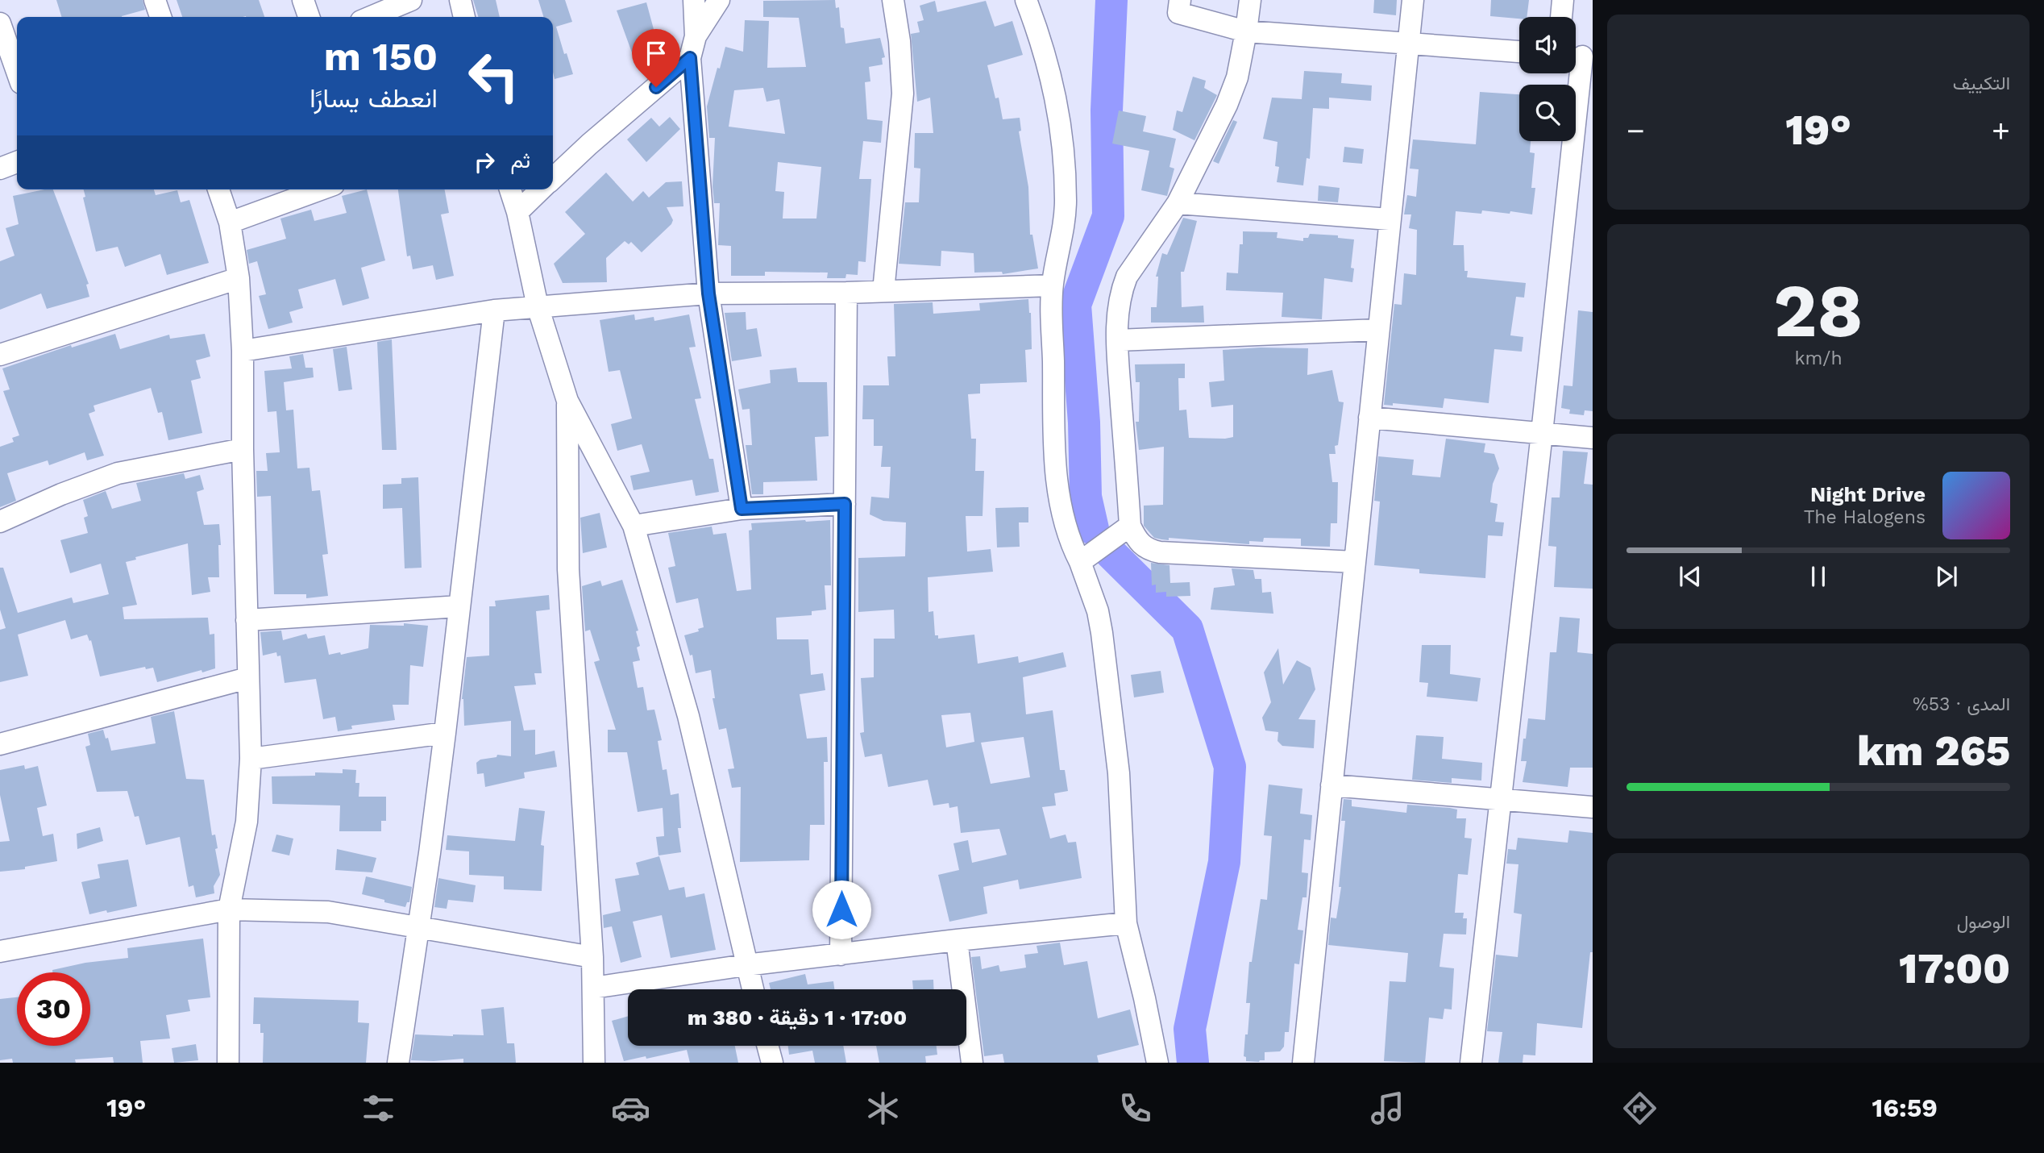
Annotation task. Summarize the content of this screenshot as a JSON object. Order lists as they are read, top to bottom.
{
  "page": {
    "tile": [
      "التكييف",
      ["28", "km/h"],
      ["المدى · 53%", "265 km"],
      ["الوصول", "17:00"]
    ],
    "turn": ["150 m", "انعطف يسارًا"],
    "heat": ["−", "19°", "+"],
    "then": "ثم",
    "song": ["Night Drive", "The Halogens"],
    "limit": "30",
    "trip": "17:00 · 1 دقيقة · 380 m",
    "tabs": ["16:59", "19°"]
  }
}
